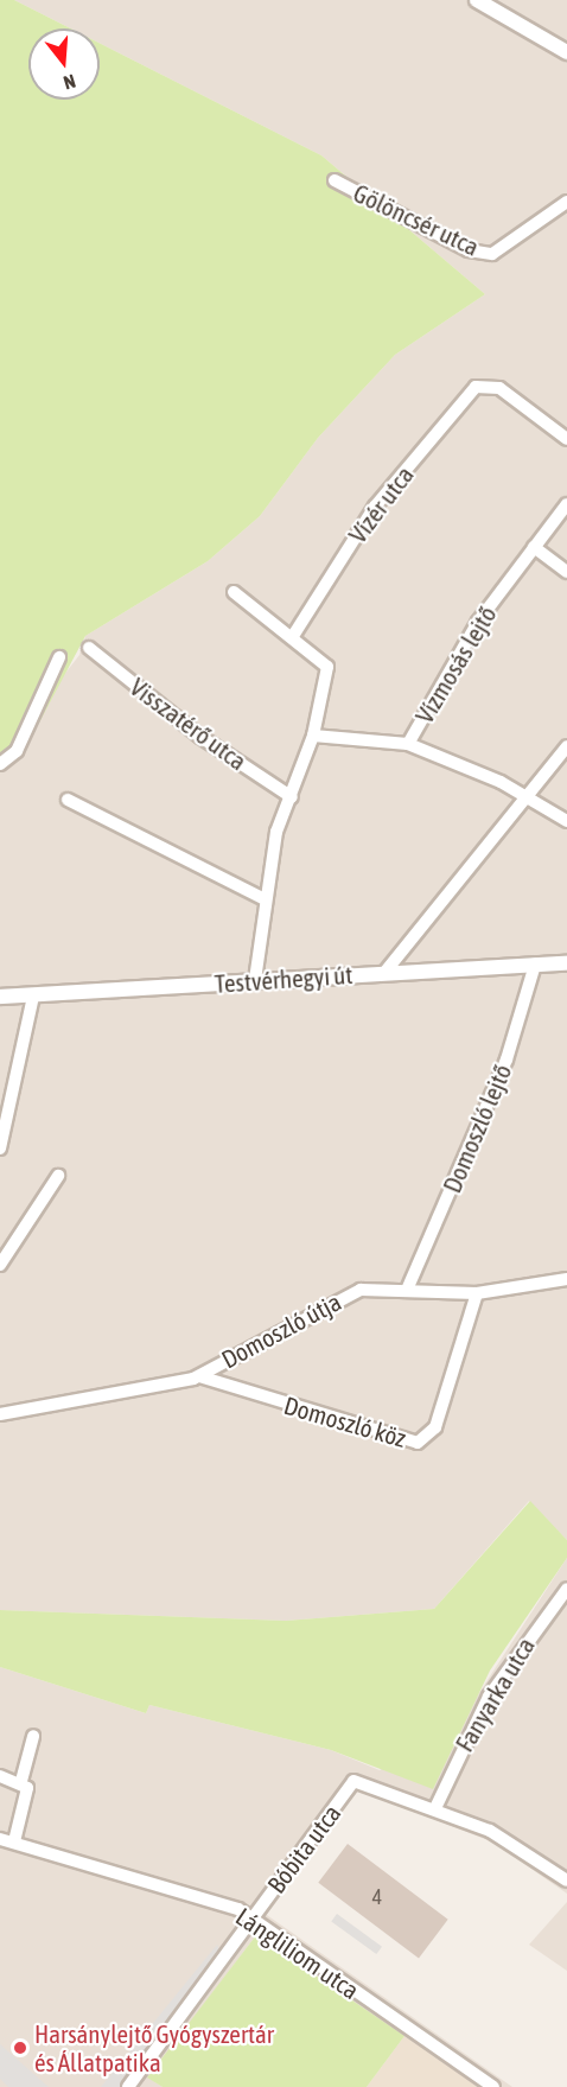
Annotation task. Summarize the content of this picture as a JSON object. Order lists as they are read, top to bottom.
{
  "streets": {
    "street": [
      "Gölöncsér utca",
      "Vízér utca",
      "Vízmosás lejtő",
      "Visszatérő utca",
      "Testvérhegyi út",
      "Domoszló lejtő",
      "Domoszló útja",
      "Domoszló köz",
      "Fanyarka utca",
      "Bóbita utca",
      "Lángliliom utca"
    ]
  },
  "crossings": [
    ["Testvérhegyi út", "Domoszló lejtő"],
    ["Domoszló lejtő", "Domoszló útja"],
    ["Domoszló útja", "Domoszló köz"],
    ["Fanyarka utca", "Bóbita utca"],
    ["Bóbita utca", "Lángliliom utca"]
  ],
  "places": ["Harsánylejtő Gyógyszertár és Állatpatika"],
  "house_numbers": ["4"],
  "north": "bottom"
}
